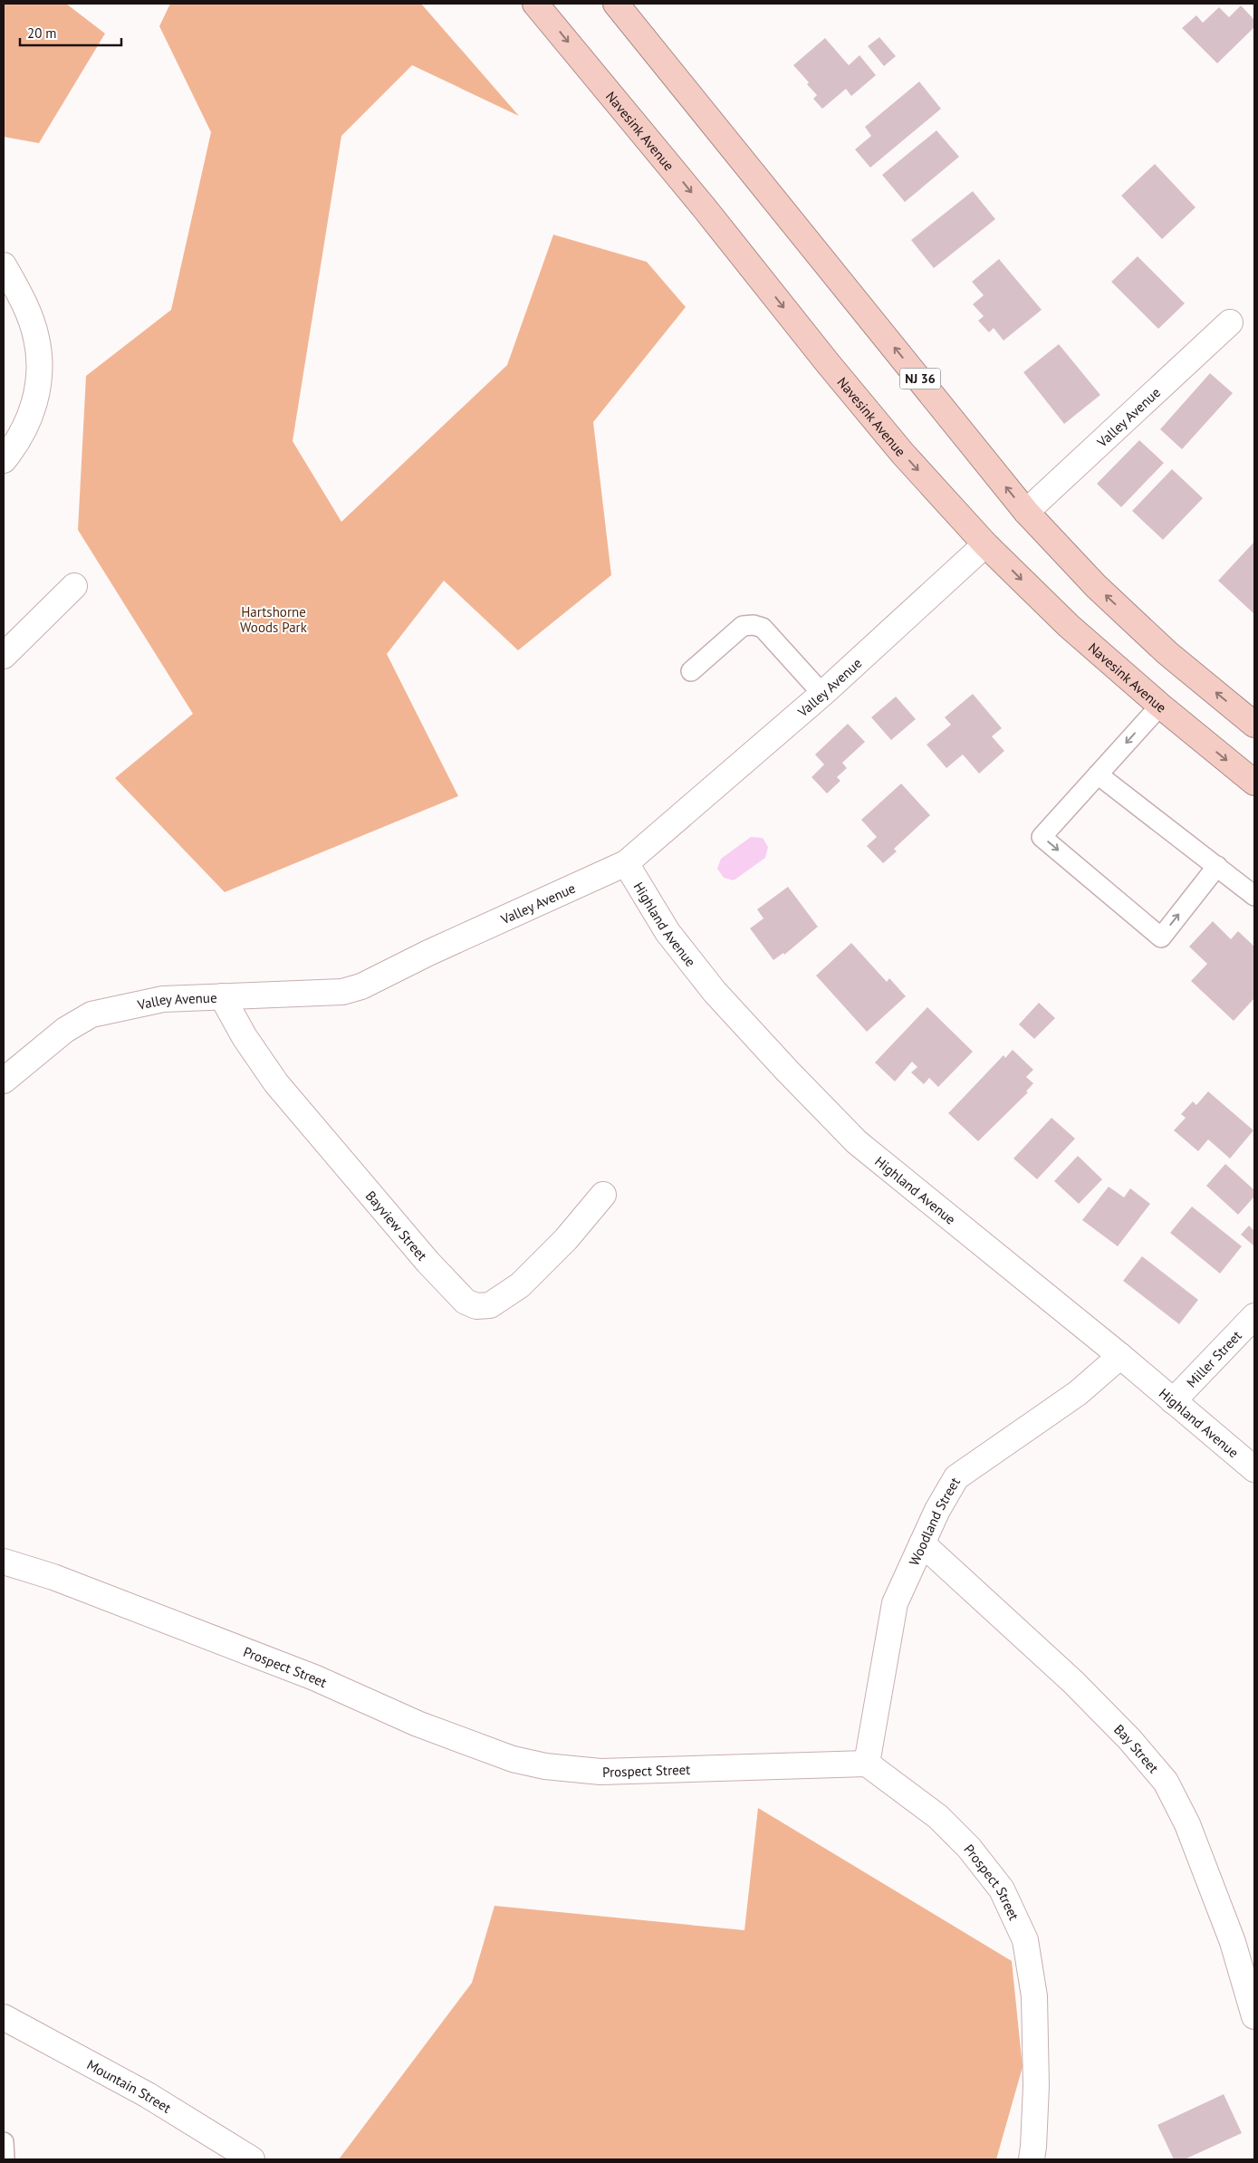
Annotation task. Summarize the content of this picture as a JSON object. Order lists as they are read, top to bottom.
{
  "streets": {
    "highway": ["Navesink Avenue", "NJ 36"],
    "street": [
      "Valley Avenue",
      "Highland Avenue",
      "Bayview Street",
      "Miller Street",
      "Woodland Street",
      "Prospect Street",
      "Bay Street",
      "Mountain Street"
    ]
  },
  "crossings": [
    ["Navesink Avenue", "Valley Avenue"],
    ["NJ 36", "Valley Avenue"],
    ["Valley Avenue", "Highland Avenue"],
    ["Valley Avenue", "Bayview Street"],
    ["Highland Avenue", "Miller Street"],
    ["Highland Avenue", "Woodland Street"],
    ["Woodland Street", "Prospect Street"],
    ["Woodland Street", "Bay Street"]
  ],
  "parks": ["Hartshorne Woods Park"],
  "scale_bar": "20 m"
}
